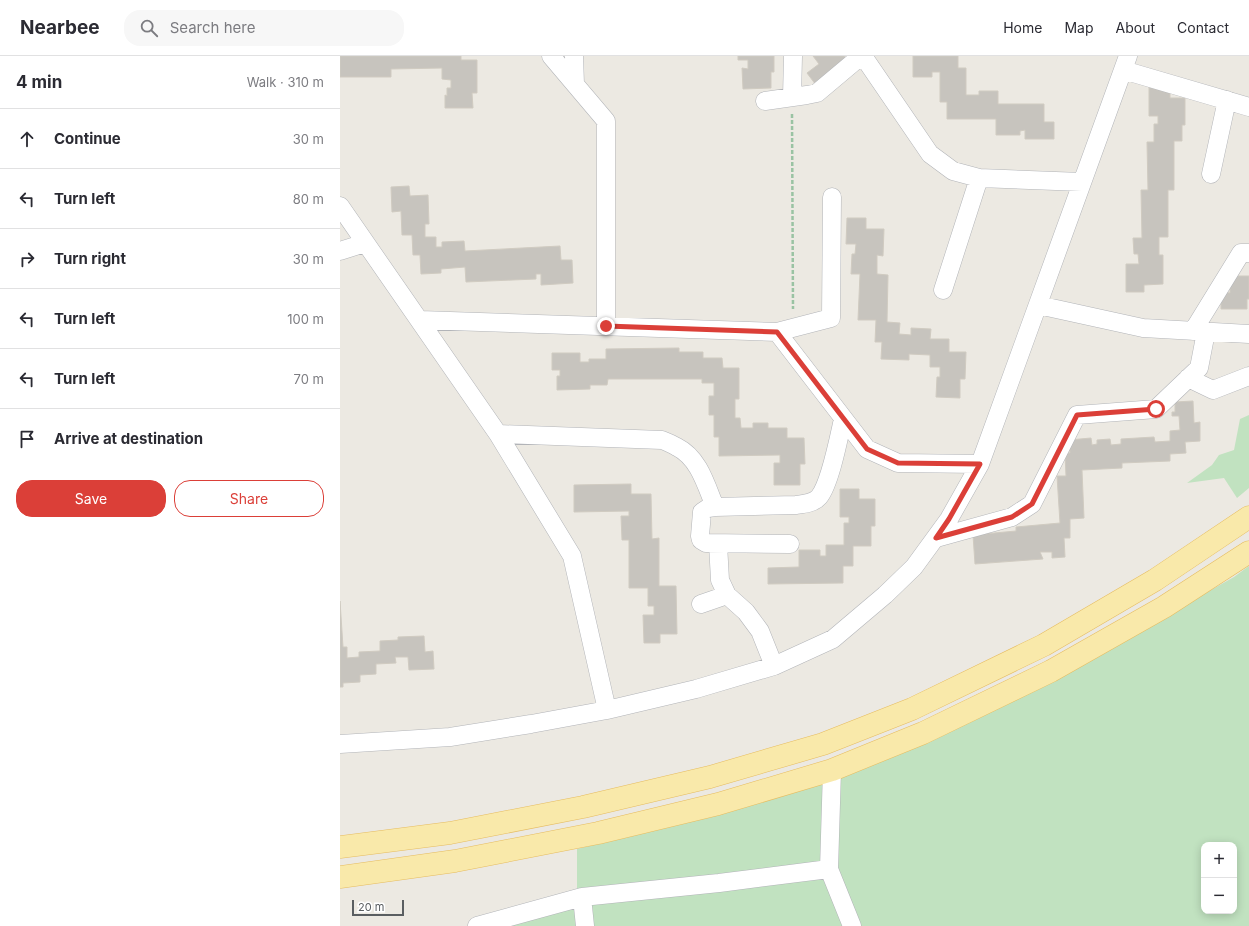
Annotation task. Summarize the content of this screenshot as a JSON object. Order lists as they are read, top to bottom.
{
  "scale_bar": "20 m",
  "page": {
    "header": "Nearbee",
    "search": "Search here",
    "nav": [
      "Home",
      "Map",
      "About",
      "Contact"
    ],
    "heading": ["4 min", "Walk · 310 m"],
    "list": [
      ["Continue", "30 m"],
      ["Turn left", "80 m"],
      ["Turn right", "30 m"],
      ["Turn left", "100 m"],
      ["Turn left", "70 m"],
      "Arrive at destination"
    ],
    "buttons": ["Save", "Share"],
    "map_buttons": ["+", "−"],
    "scale": "20 m"
  }
}
